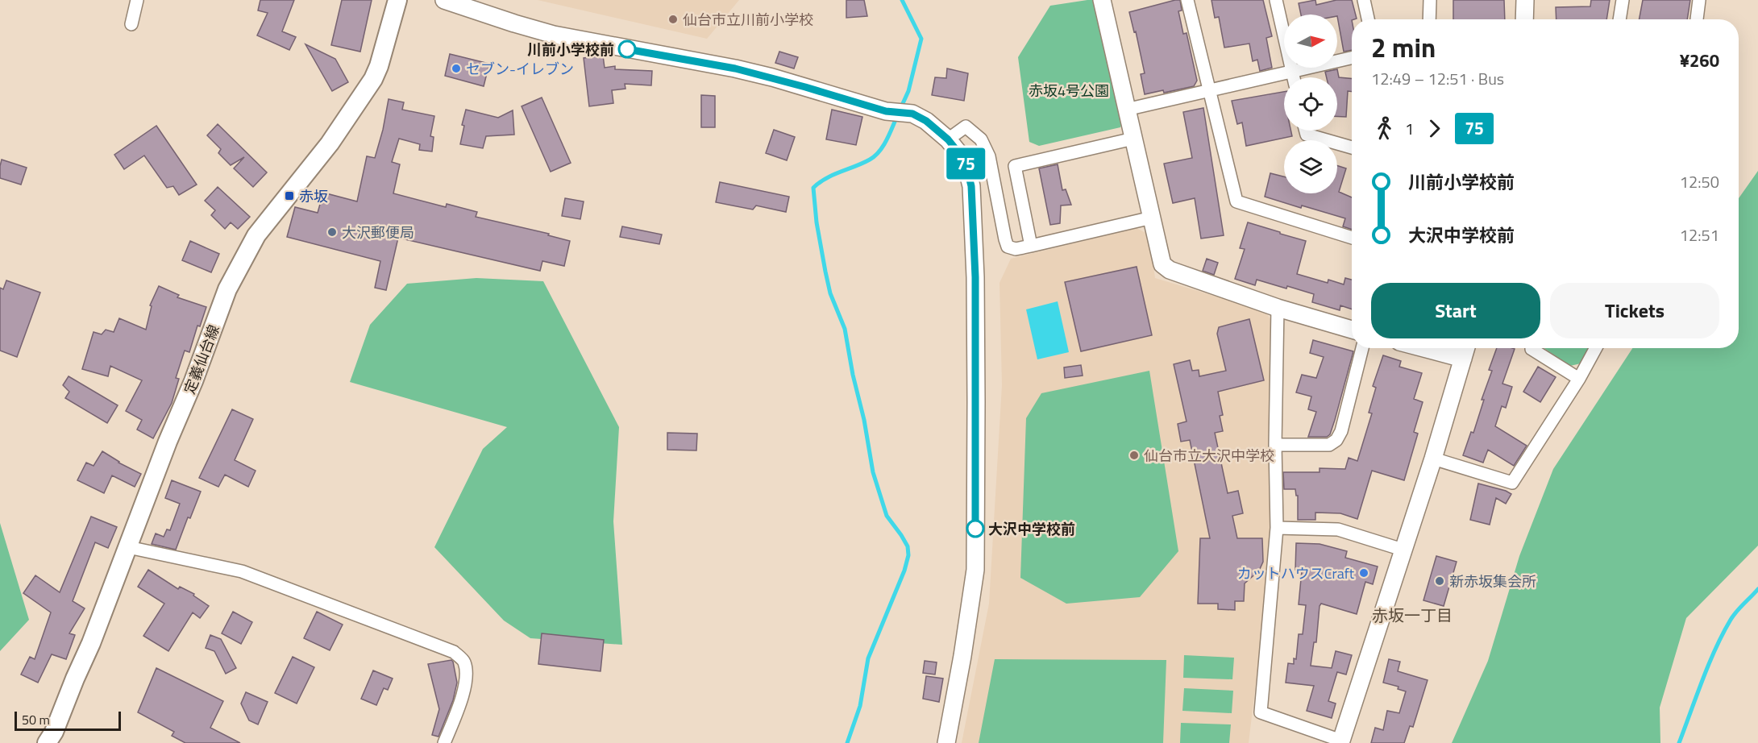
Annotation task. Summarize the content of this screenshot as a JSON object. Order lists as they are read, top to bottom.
{
  "streets": {
    "main road": ["定義仙台線"]
  },
  "districts": ["赤坂一丁目"],
  "parks": ["赤坂4号公園"],
  "places": {
    "other": [
      "仙台市立川前小学校",
      "川前小学校前",
      "セブン-イレブン",
      "大沢郵便局",
      "仙台市立大沢中学校",
      "大沢中学校前",
      "カットハウスCraft",
      "新赤坂集会所"
    ],
    "transit": ["赤坂"]
  },
  "lines": ["bus line 75"],
  "scale_bar": "50 m",
  "north": "right",
  "page": {
    "on_map": "75",
    "heading": ["2 min", "12:49 – 12:51 · Bus", "¥260"],
    "legs": ["1", "75"],
    "list": [
      {
        "name": "川前小学校前",
        "value": "12:50"
      },
      {
        "name": "大沢中学校前",
        "value": "12:51"
      }
    ],
    "buttons": ["Start", "Tickets"],
    "scale": "50 m"
  }
}
